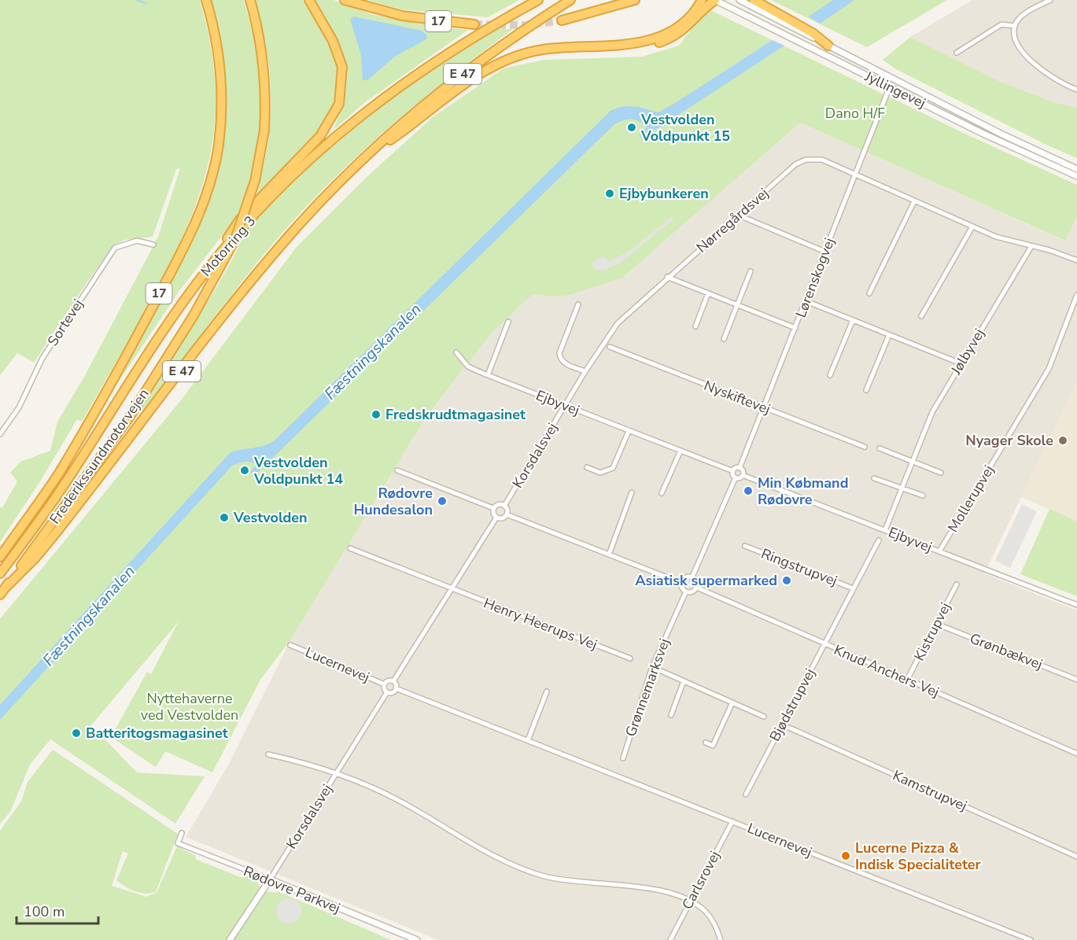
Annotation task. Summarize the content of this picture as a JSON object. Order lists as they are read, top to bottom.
{
  "streets": {
    "highway": [
      "17",
      "E 47",
      "Motorring 3",
      "Frederikssundmotorvejen"
    ],
    "street": [
      "Jyllingevej",
      "Nørregårdsvej",
      "Lørenskogvej",
      "Sortevej",
      "Jølbyvej",
      "Nyskiftevej",
      "Ejbyvej",
      "Korsdalsvej",
      "Mollerupvej",
      "Ringstrupvej",
      "Henry Heerups Vej",
      "Kistrupvej",
      "Grønbækvej",
      "Lucernevej",
      "Knud Anchers Vej",
      "Grønnemarksvej",
      "Bjødstrupvej",
      "Kamstrupvej",
      "Carlsrovej",
      "Rødovre Parkvej"
    ]
  },
  "crossings": [
    ["E 47", "Frederikssundmotorvejen"],
    ["Jyllingevej", "Lørenskogvej"],
    ["Nørregårdsvej", "Lørenskogvej"],
    ["Nørregårdsvej", "Jølbyvej"],
    ["Nørregårdsvej", "Ejbyvej"],
    ["Nørregårdsvej", "Korsdalsvej"],
    ["Lørenskogvej", "Nyskiftevej"],
    ["Jølbyvej", "Ejbyvej"],
    ["Ejbyvej", "Korsdalsvej"],
    ["Ejbyvej", "Mollerupvej"],
    ["Korsdalsvej", "Lucernevej"],
    ["Korsdalsvej", "Rødovre Parkvej"],
    ["Ringstrupvej", "Bjødstrupvej"],
    ["Kistrupvej", "Grønbækvej"],
    ["Kistrupvej", "Knud Anchers Vej"],
    ["Lucernevej", "Carlsrovej"],
    ["Knud Anchers Vej", "Grønnemarksvej"],
    ["Knud Anchers Vej", "Bjødstrupvej"],
    ["Bjødstrupvej", "Kamstrupvej"]
  ],
  "water": ["Fæstningskanalen"],
  "parks": ["Dano H/F", "Nyttehaverne ved Vestvolden"],
  "places": [
    "Vestvolden Voldpunkt 15",
    "Ejbybunkeren",
    "Fredskrudtmagasinet",
    "Nyager Skole",
    "Vestvolden Voldpunkt 14",
    "Min Købmand Rødovre",
    "Rødovre Hundesalon",
    "Vestvolden",
    "Asiatisk supermarked",
    "Batteritogsmagasinet",
    "Lucerne Pizza & Indisk Specialiteter"
  ],
  "scale_bar": "100 m"
}
